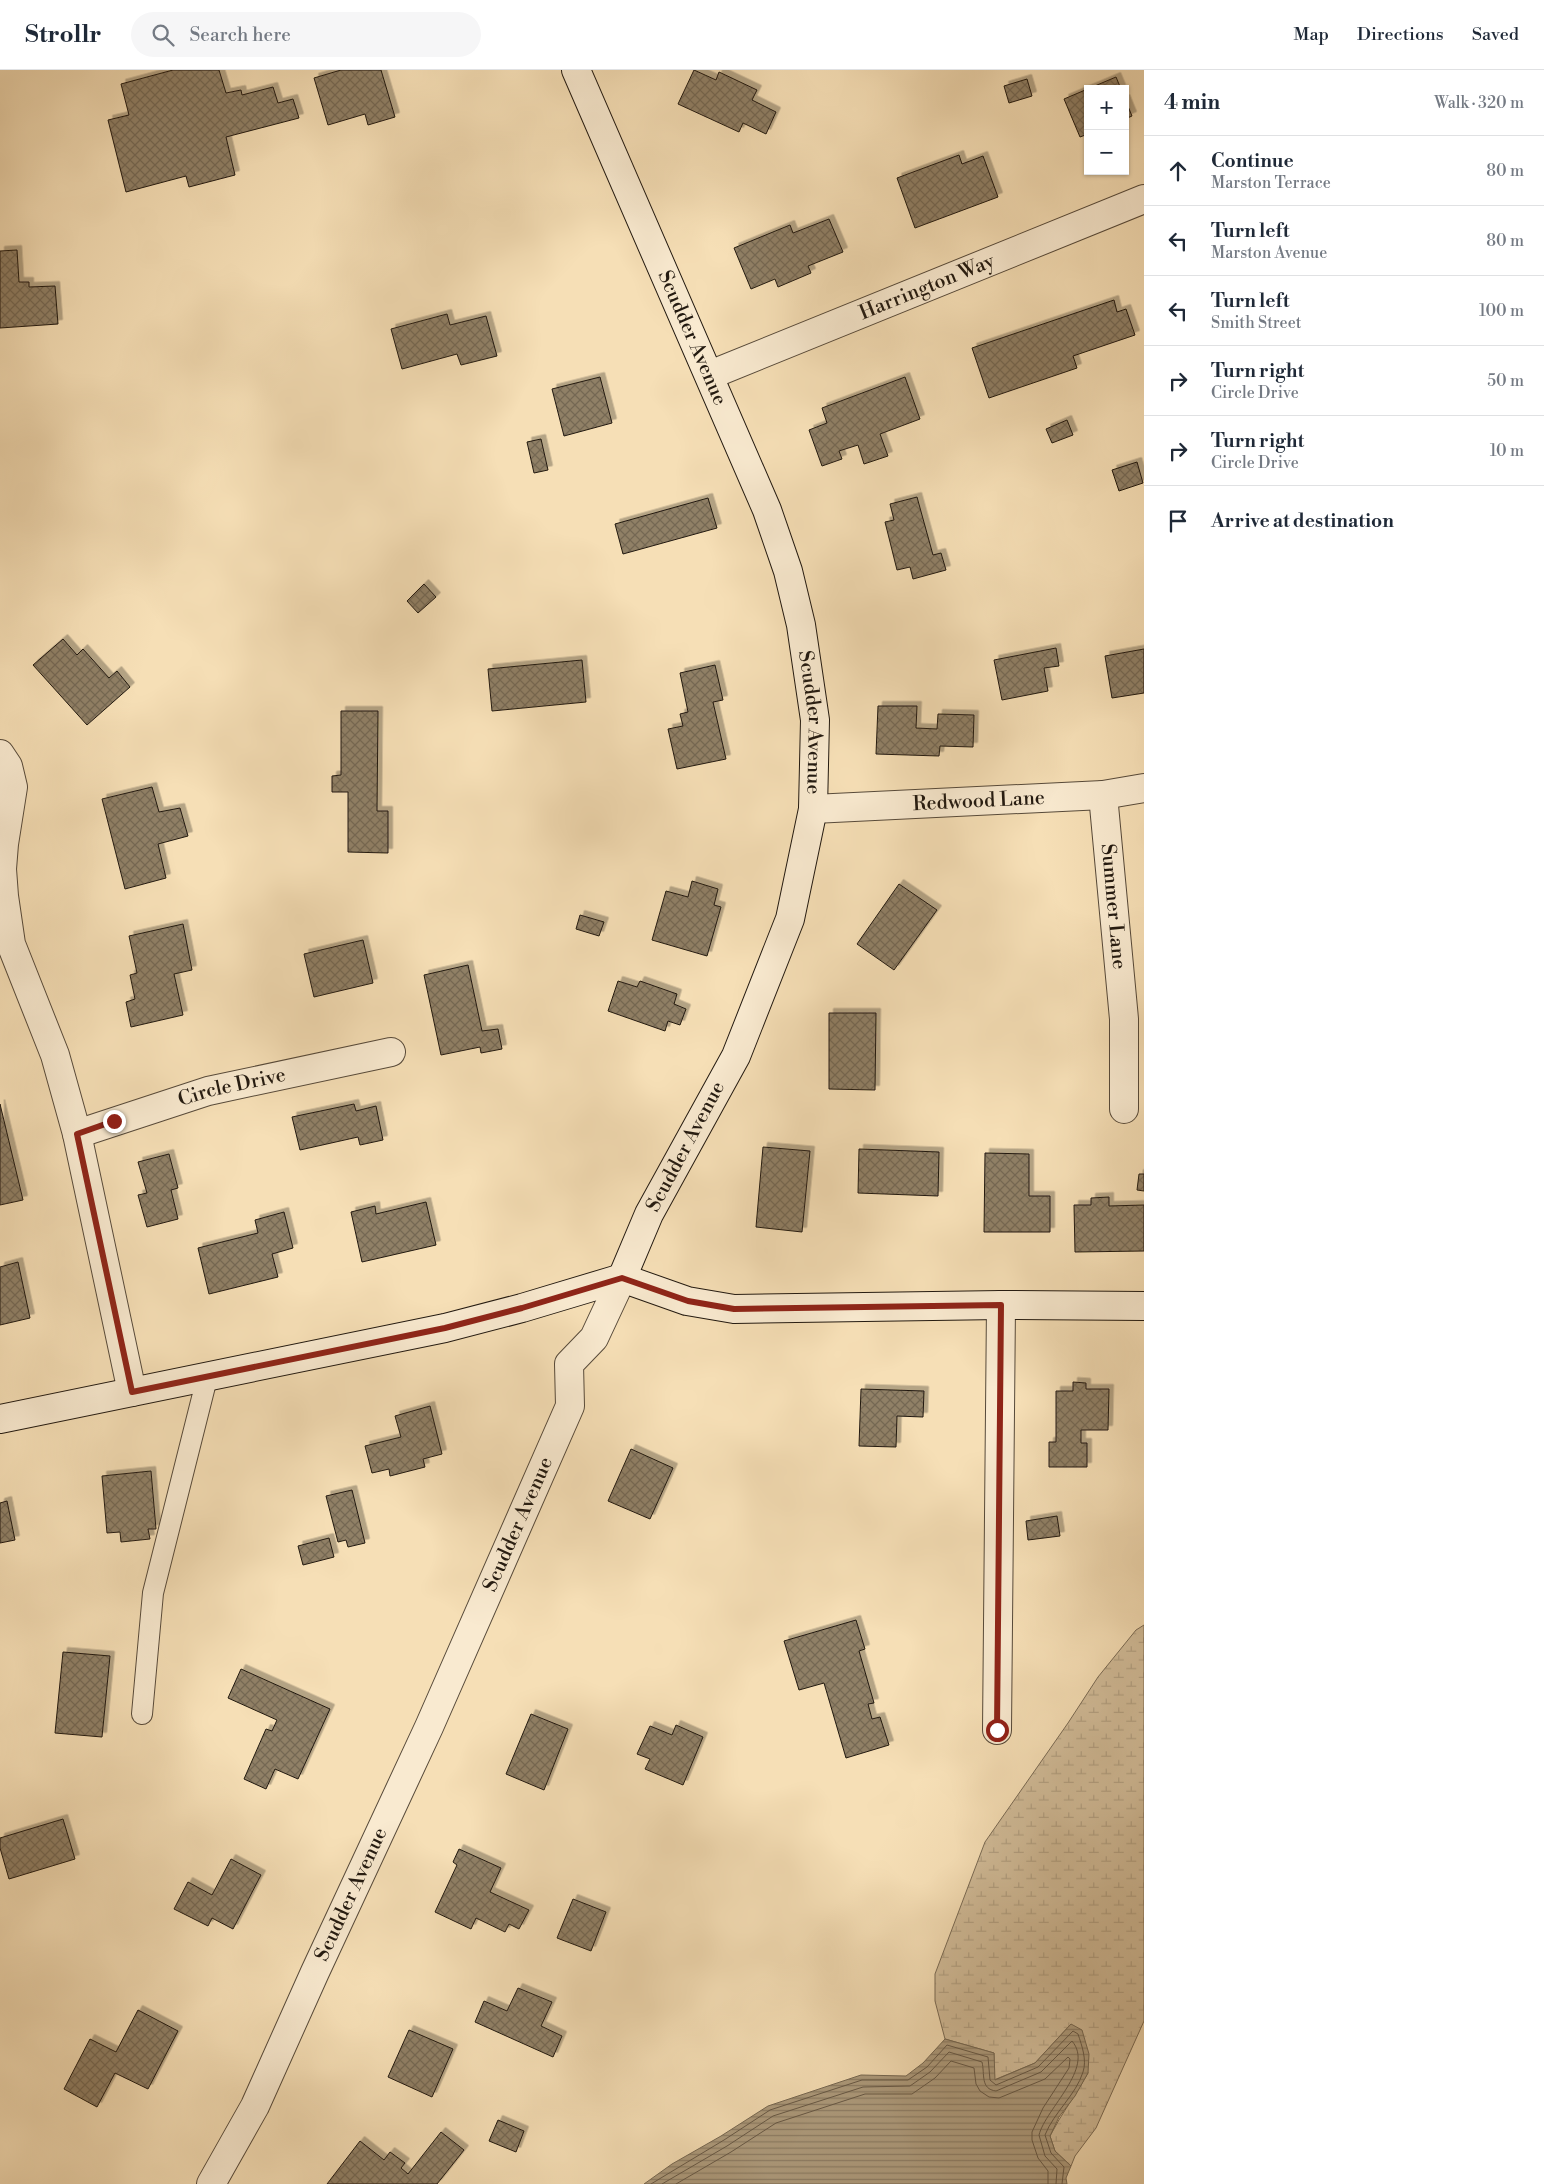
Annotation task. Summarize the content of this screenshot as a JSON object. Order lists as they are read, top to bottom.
{
  "streets": {
    "street": [
      "Harrington Way",
      "Scudder Avenue",
      "Redwood Lane",
      "Summer Lane",
      "Circle Drive"
    ]
  },
  "crossings": [
    ["Harrington Way", "Scudder Avenue"],
    ["Scudder Avenue", "Redwood Lane"],
    ["Redwood Lane", "Summer Lane"]
  ],
  "page": {
    "header": "Strollr",
    "search": "Search here",
    "nav": ["Map", "Directions", "Saved"],
    "heading": ["4 min", "Walk · 320 m"],
    "map_buttons": ["+", "−"],
    "list": [
      ["Continue", "Marston Terrace", "80 m"],
      ["Turn left", "Marston Avenue", "80 m"],
      ["Turn left", "Smith Street", "100 m"],
      ["Turn right", "Circle Drive", "50 m"],
      ["Turn right", "Circle Drive", "10 m"],
      "Arrive at destination"
    ]
  }
}
